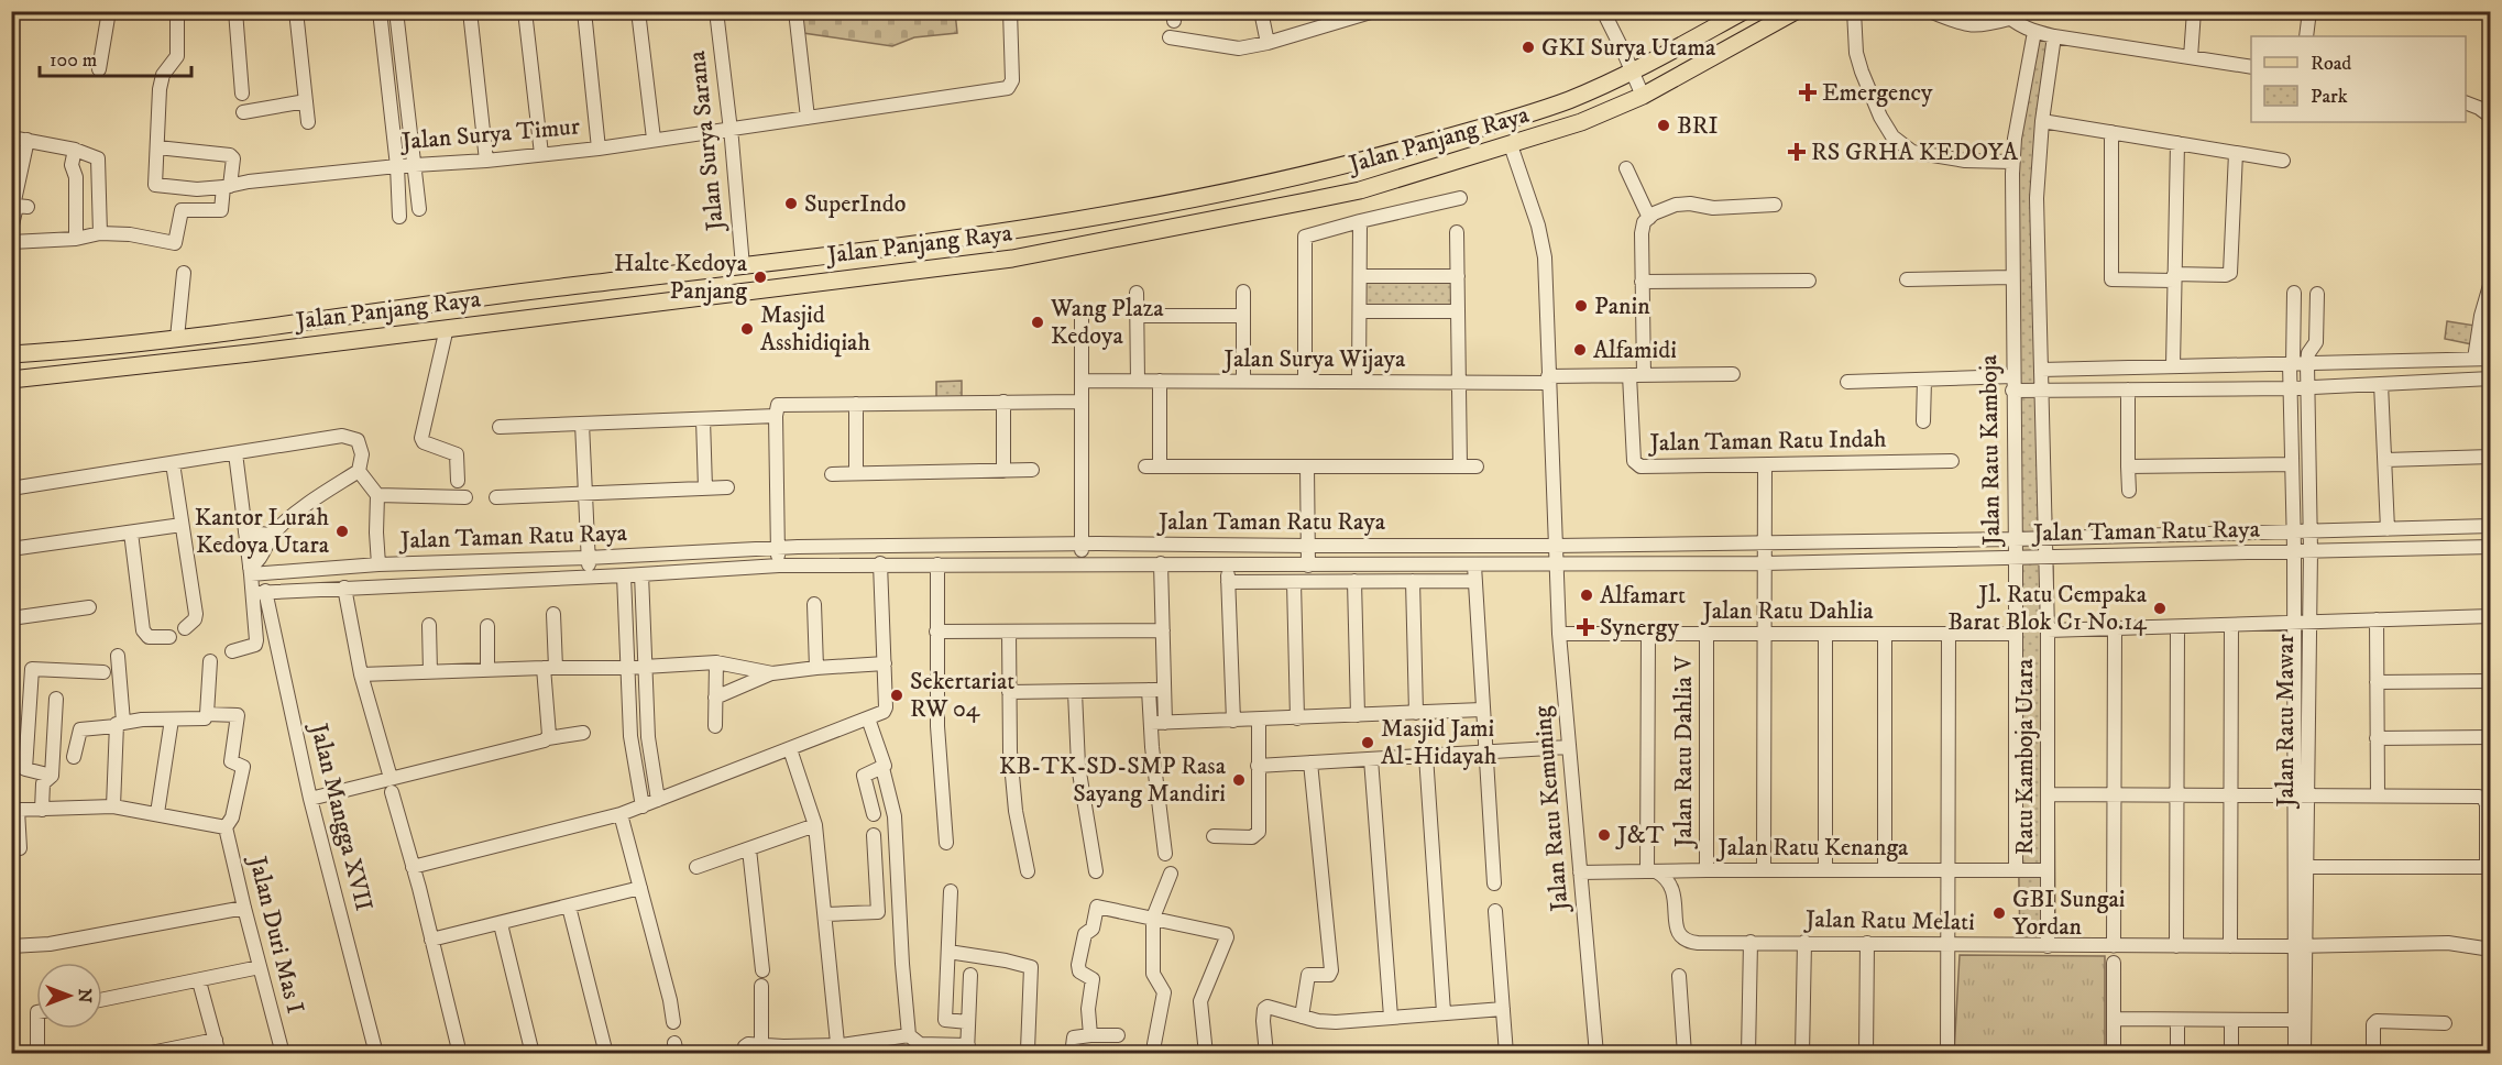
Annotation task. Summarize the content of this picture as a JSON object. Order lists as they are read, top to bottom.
{
  "streets": {
    "main road": ["Jalan Panjang Raya"],
    "street": [
      "Jalan Surya Timur",
      "Jalan Surya Sarana",
      "Jalan Surya Wijaya",
      "Jalan Taman Ratu Indah",
      "Jalan Ratu Kamboja",
      "Jalan Taman Ratu Raya",
      "Jalan Ratu Dahlia",
      "Jalan Ratu Mawar",
      "Jalan Ratu Dahlia V",
      "Ratu Kamboja Utara",
      "Jalan Ratu Kemuning",
      "Jalan Mangga XVII",
      "Jalan Ratu Kenanga",
      "Jalan Ratu Melati",
      "Jalan Duri Mas I"
    ]
  },
  "crossings": [
    ["Jalan Surya Timur", "Jalan Surya Sarana"],
    ["Jalan Panjang Raya", "Jalan Surya Sarana"],
    ["Jalan Surya Wijaya", "Jalan Taman Ratu Indah"],
    ["Jalan Ratu Kamboja", "Jalan Taman Ratu Raya"],
    ["Jalan Ratu Kamboja", "Jalan Ratu Dahlia"],
    ["Jalan Ratu Kamboja", "Ratu Kamboja Utara"],
    ["Jalan Ratu Kamboja", "Jalan Ratu Kenanga"],
    ["Jalan Taman Ratu Raya", "Jalan Ratu Mawar"],
    ["Jalan Taman Ratu Raya", "Ratu Kamboja Utara"],
    ["Jalan Taman Ratu Raya", "Jalan Ratu Kemuning"],
    ["Jalan Taman Ratu Raya", "Jalan Mangga XVII"],
    ["Jalan Ratu Dahlia", "Jalan Ratu Dahlia V"],
    ["Jalan Ratu Dahlia", "Jalan Ratu Kemuning"],
    ["Jalan Ratu Mawar", "Jalan Ratu Melati"],
    ["Jalan Ratu Dahlia V", "Jalan Ratu Kenanga"],
    ["Ratu Kamboja Utara", "Jalan Ratu Kenanga"],
    ["Ratu Kamboja Utara", "Jalan Ratu Melati"],
    ["Jalan Ratu Kemuning", "Jalan Ratu Kenanga"],
    ["Jalan Ratu Kenanga", "Jalan Ratu Melati"]
  ],
  "places": {
    "other": [
      "GKI Surya Utama",
      "BRI",
      "SuperIndo",
      "Halte Kedoya Panjang",
      "Panin",
      "Wang Plaza Kedoya",
      "Masjid Asshidiqiah",
      "Alfamidi",
      "Kantor Lurah Kedoya Utara",
      "Alfamart",
      "Jl. Ratu Cempaka Barat Blok C1 No.14",
      "Sekertariat RW 04",
      "Masjid Jami Al-Hidayah",
      "KB-TK-SD-SMP Rasa Sayang Mandiri",
      "J&T",
      "GBI Sungai Yordan"
    ],
    "health": ["Emergency", "RS GRHA KEDOYA", "Synergy"]
  },
  "legend": ["Road", "Park"],
  "scale_bar": "100 m",
  "north": "right"
}
